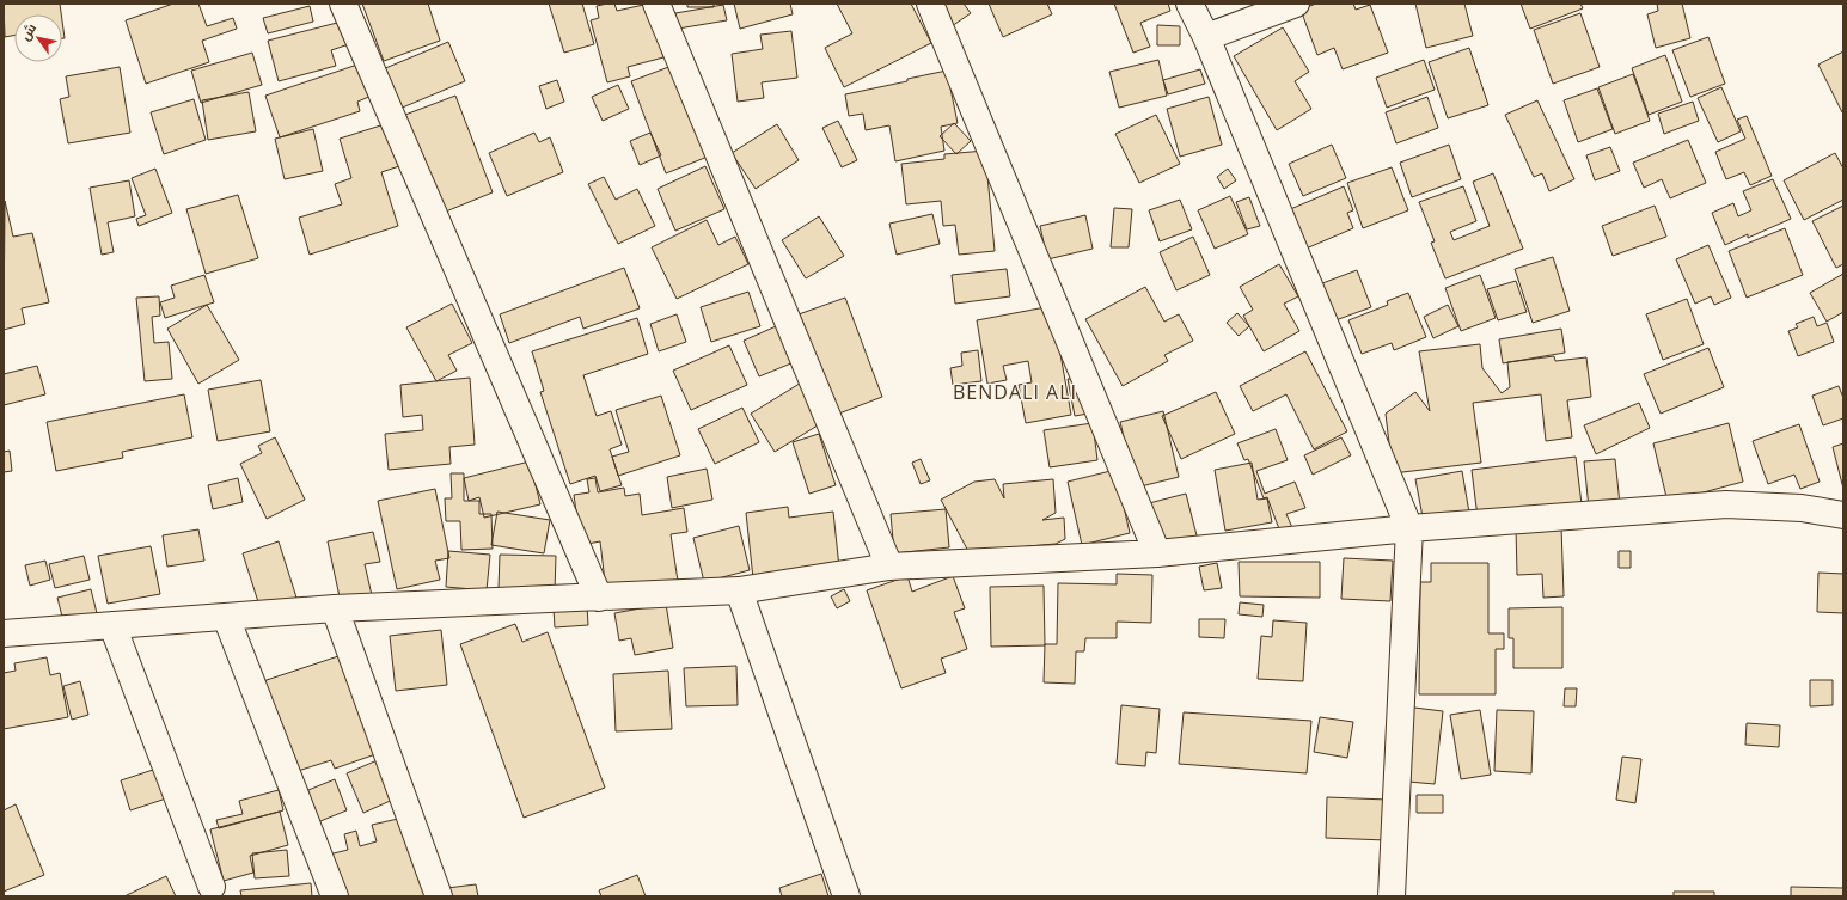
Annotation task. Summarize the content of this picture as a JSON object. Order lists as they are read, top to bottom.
{
  "districts": ["BENDALI ALI"],
  "north": "top left"
}
